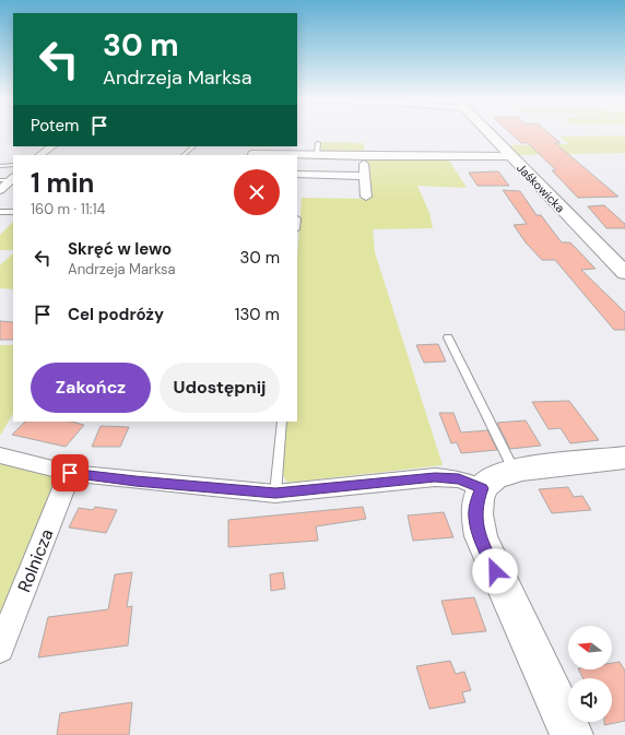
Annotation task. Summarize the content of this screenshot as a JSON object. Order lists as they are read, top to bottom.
{
  "streets": {
    "street": ["Jaśkowicka", "Rolnicza"]
  },
  "north": "left",
  "page": {
    "turn": ["30 m", "Andrzeja Marksa"],
    "then": "Potem",
    "heading": ["1 min", "160 m · 11:14"],
    "list": [
      {
        "name": "Skręć w lewo",
        "note": "Andrzeja Marksa",
        "value": "30 m"
      },
      {
        "name": "Cel podróży",
        "value": "130 m"
      }
    ],
    "buttons": ["Zakończ", "Udostępnij"]
  }
}
